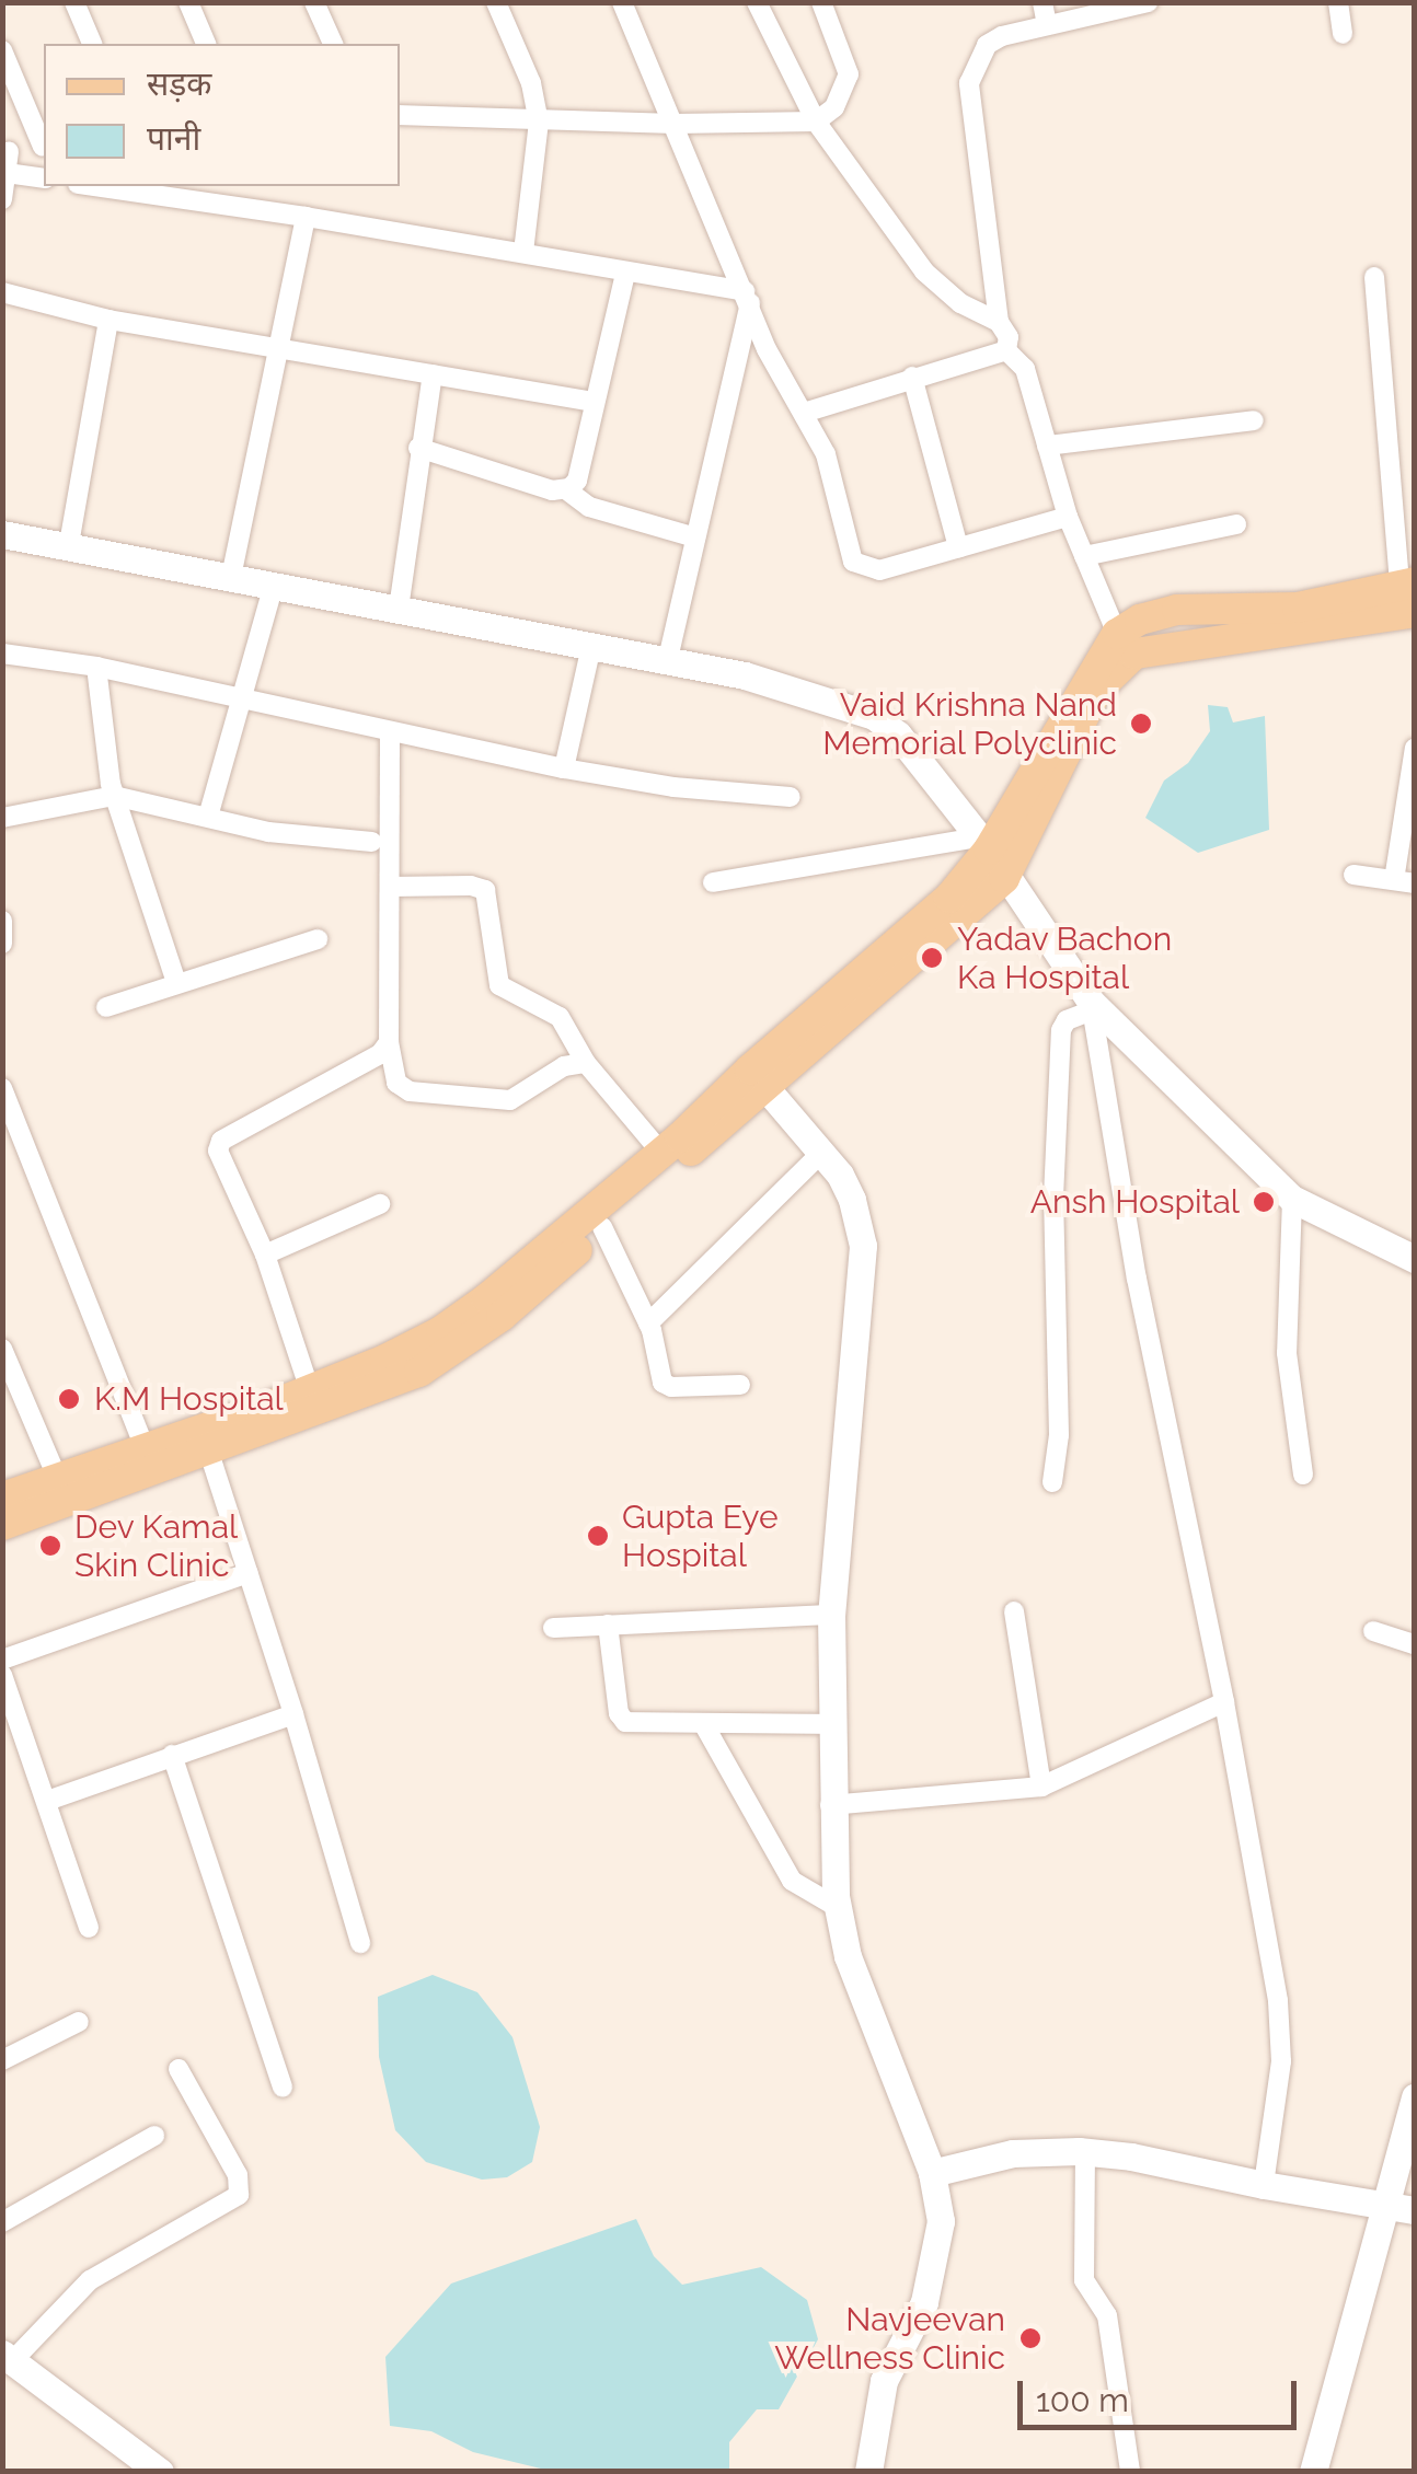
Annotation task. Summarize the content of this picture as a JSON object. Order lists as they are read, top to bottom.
{
  "places": [
    "Vaid Krishna Nand Memorial Polyclinic",
    "Yadav Bachon Ka Hospital",
    "Ansh Hospital",
    "K.M Hospital",
    "Gupta Eye Hospital",
    "Dev Kamal Skin Clinic",
    "Navjeevan Wellness Clinic"
  ],
  "legend": ["सड़क", "पानी"],
  "scale_bar": "100 m"
}
